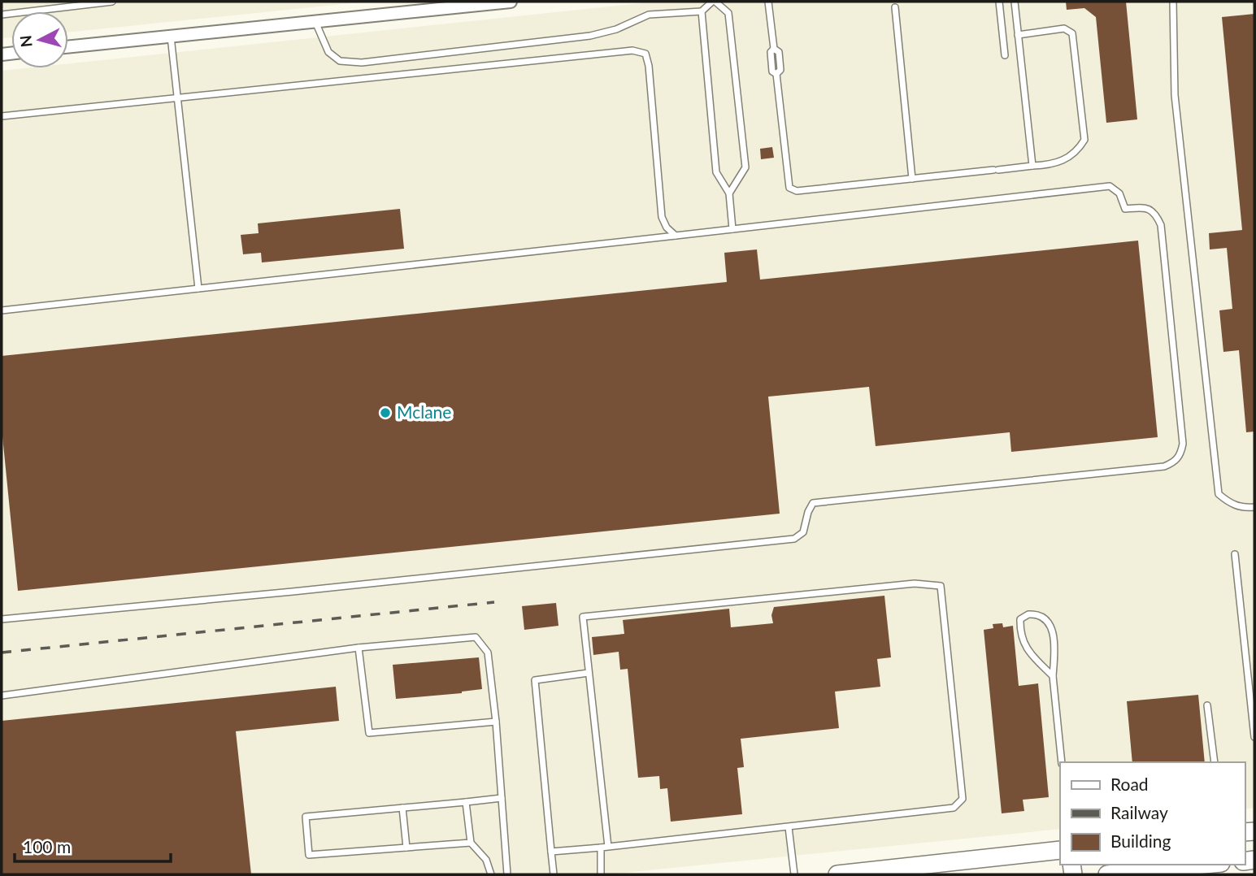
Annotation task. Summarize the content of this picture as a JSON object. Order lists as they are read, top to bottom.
{
  "places": ["Mclane"],
  "legend": ["Road", "Railway", "Building"],
  "scale_bar": "100 m",
  "north": "left"
}
